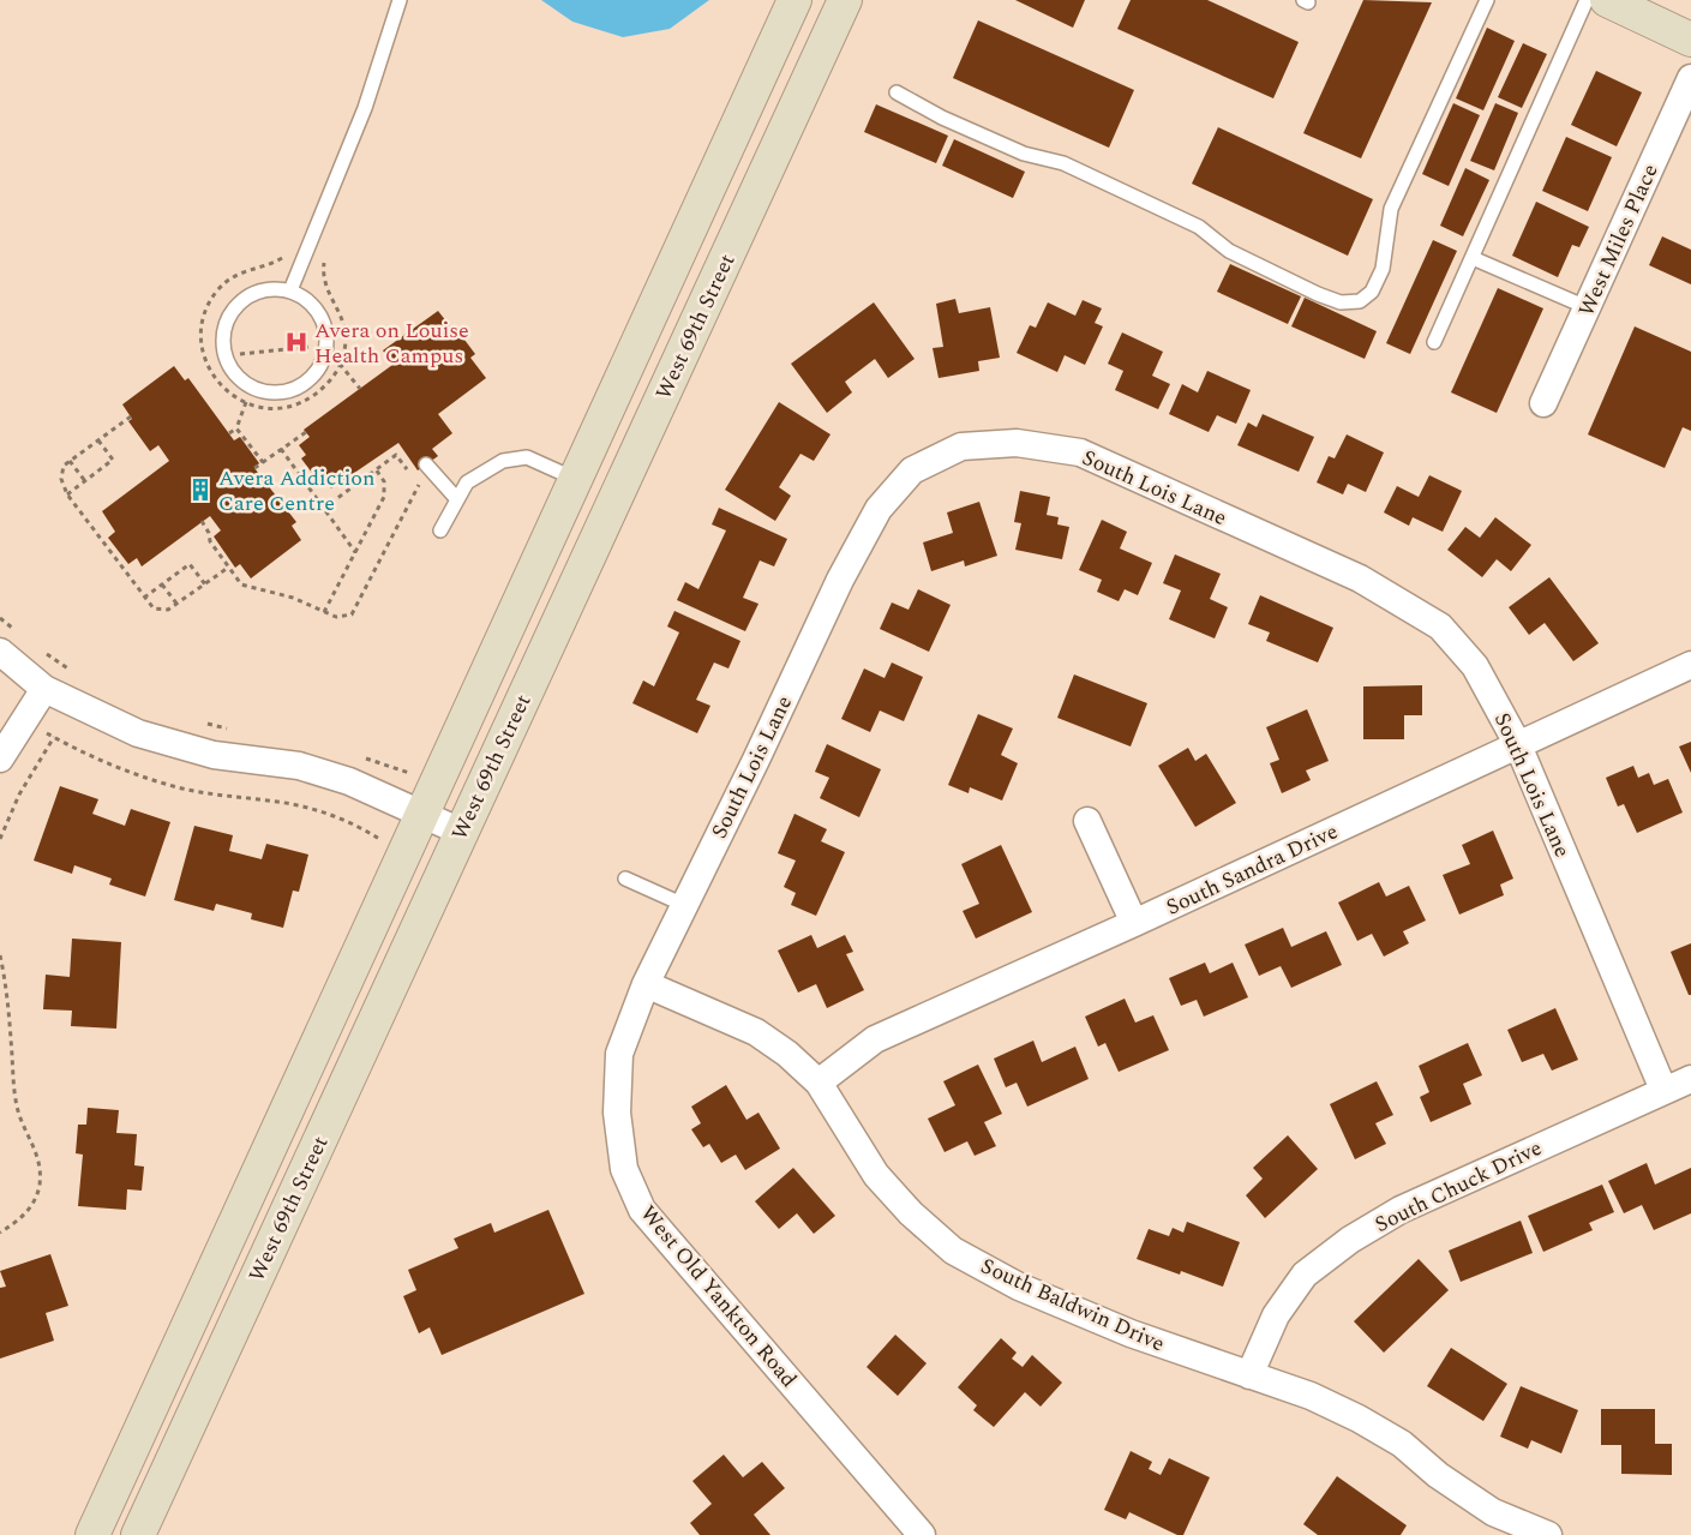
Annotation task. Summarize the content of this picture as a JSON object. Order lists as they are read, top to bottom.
{
  "streets": {
    "main road": ["West 69th Street"],
    "street": [
      "West Miles Place",
      "South Lois Lane",
      "South Sandra Drive",
      "South Chuck Drive",
      "West Old Yankton Road",
      "South Baldwin Drive"
    ]
  },
  "crossings": [
    ["South Lois Lane", "South Sandra Drive"],
    ["South Lois Lane", "South Chuck Drive"],
    ["South Lois Lane", "West Old Yankton Road"],
    ["South Lois Lane", "South Baldwin Drive"],
    ["South Sandra Drive", "South Baldwin Drive"],
    ["South Chuck Drive", "South Baldwin Drive"],
    ["West Old Yankton Road", "South Baldwin Drive"]
  ],
  "places": {
    "hospital": ["Avera on Louise Health Campus"],
    "building": ["Avera Addiction Care Centre"]
  }
}
